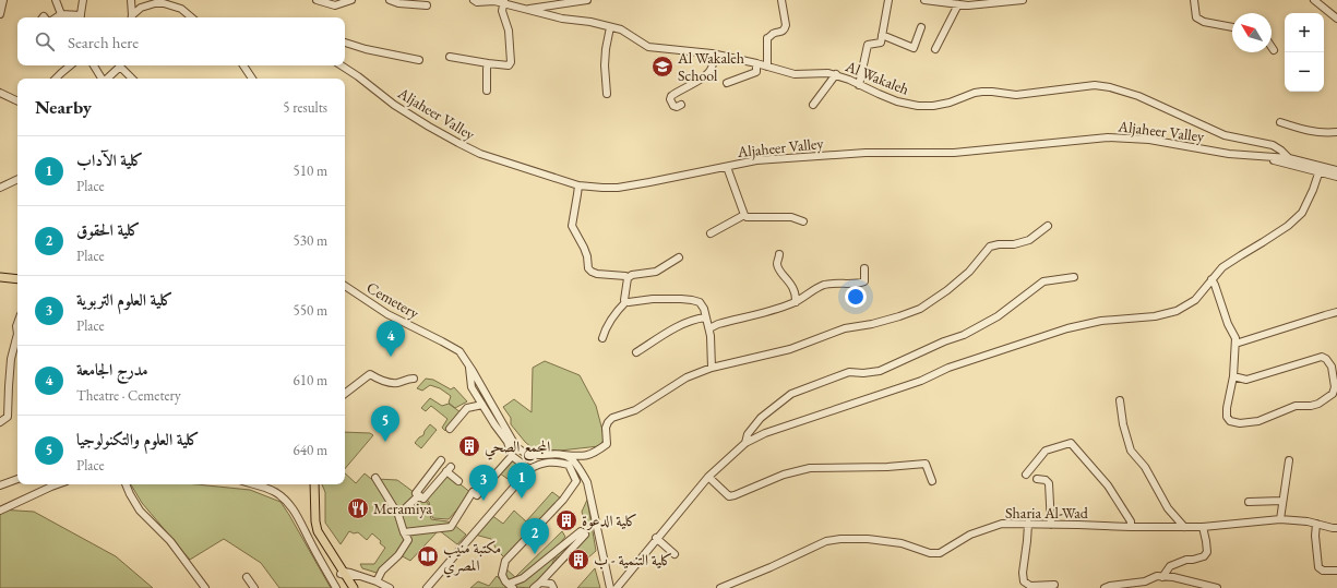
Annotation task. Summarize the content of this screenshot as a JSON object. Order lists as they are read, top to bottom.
{
  "streets": {
    "street": [
      "Al Wakaleh",
      "Aljaheer Valley",
      "Cemetery",
      "Sharia Al-Wad"
    ]
  },
  "crossings": [
    ["Al Wakaleh", "Aljaheer Valley"]
  ],
  "places": {
    "school or university": ["Al Wakaleh School"],
    "building": ["المجمع الصحي", "كلية الدعوة", "كلية التنمية - ب"],
    "restaurant": ["Meramiya"],
    "library": ["مكتبة منيب المصري"]
  },
  "north": "top left",
  "page": {
    "map_buttons": ["+", "−"],
    "search": "Search here",
    "heading": ["Nearby", "5 results"],
    "list": [
      {
        "mark": "1",
        "name": "كلية الآداب",
        "note": "Place",
        "value": "510 m"
      },
      {
        "mark": "2",
        "name": "كلية الحقوق",
        "note": "Place",
        "value": "530 m"
      },
      {
        "mark": "3",
        "name": "كلية العلوم التربوية",
        "note": "Place",
        "value": "550 m"
      },
      {
        "mark": "4",
        "name": "مدرج الجامعة",
        "note": "Theatre · Cemetery",
        "value": "610 m"
      },
      {
        "mark": "5",
        "name": "كلية العلوم والتكنولوجيا",
        "note": "Place",
        "value": "640 m"
      }
    ],
    "pins": [
      "4",
      "5",
      "1",
      "3",
      "2"
    ]
  }
}
